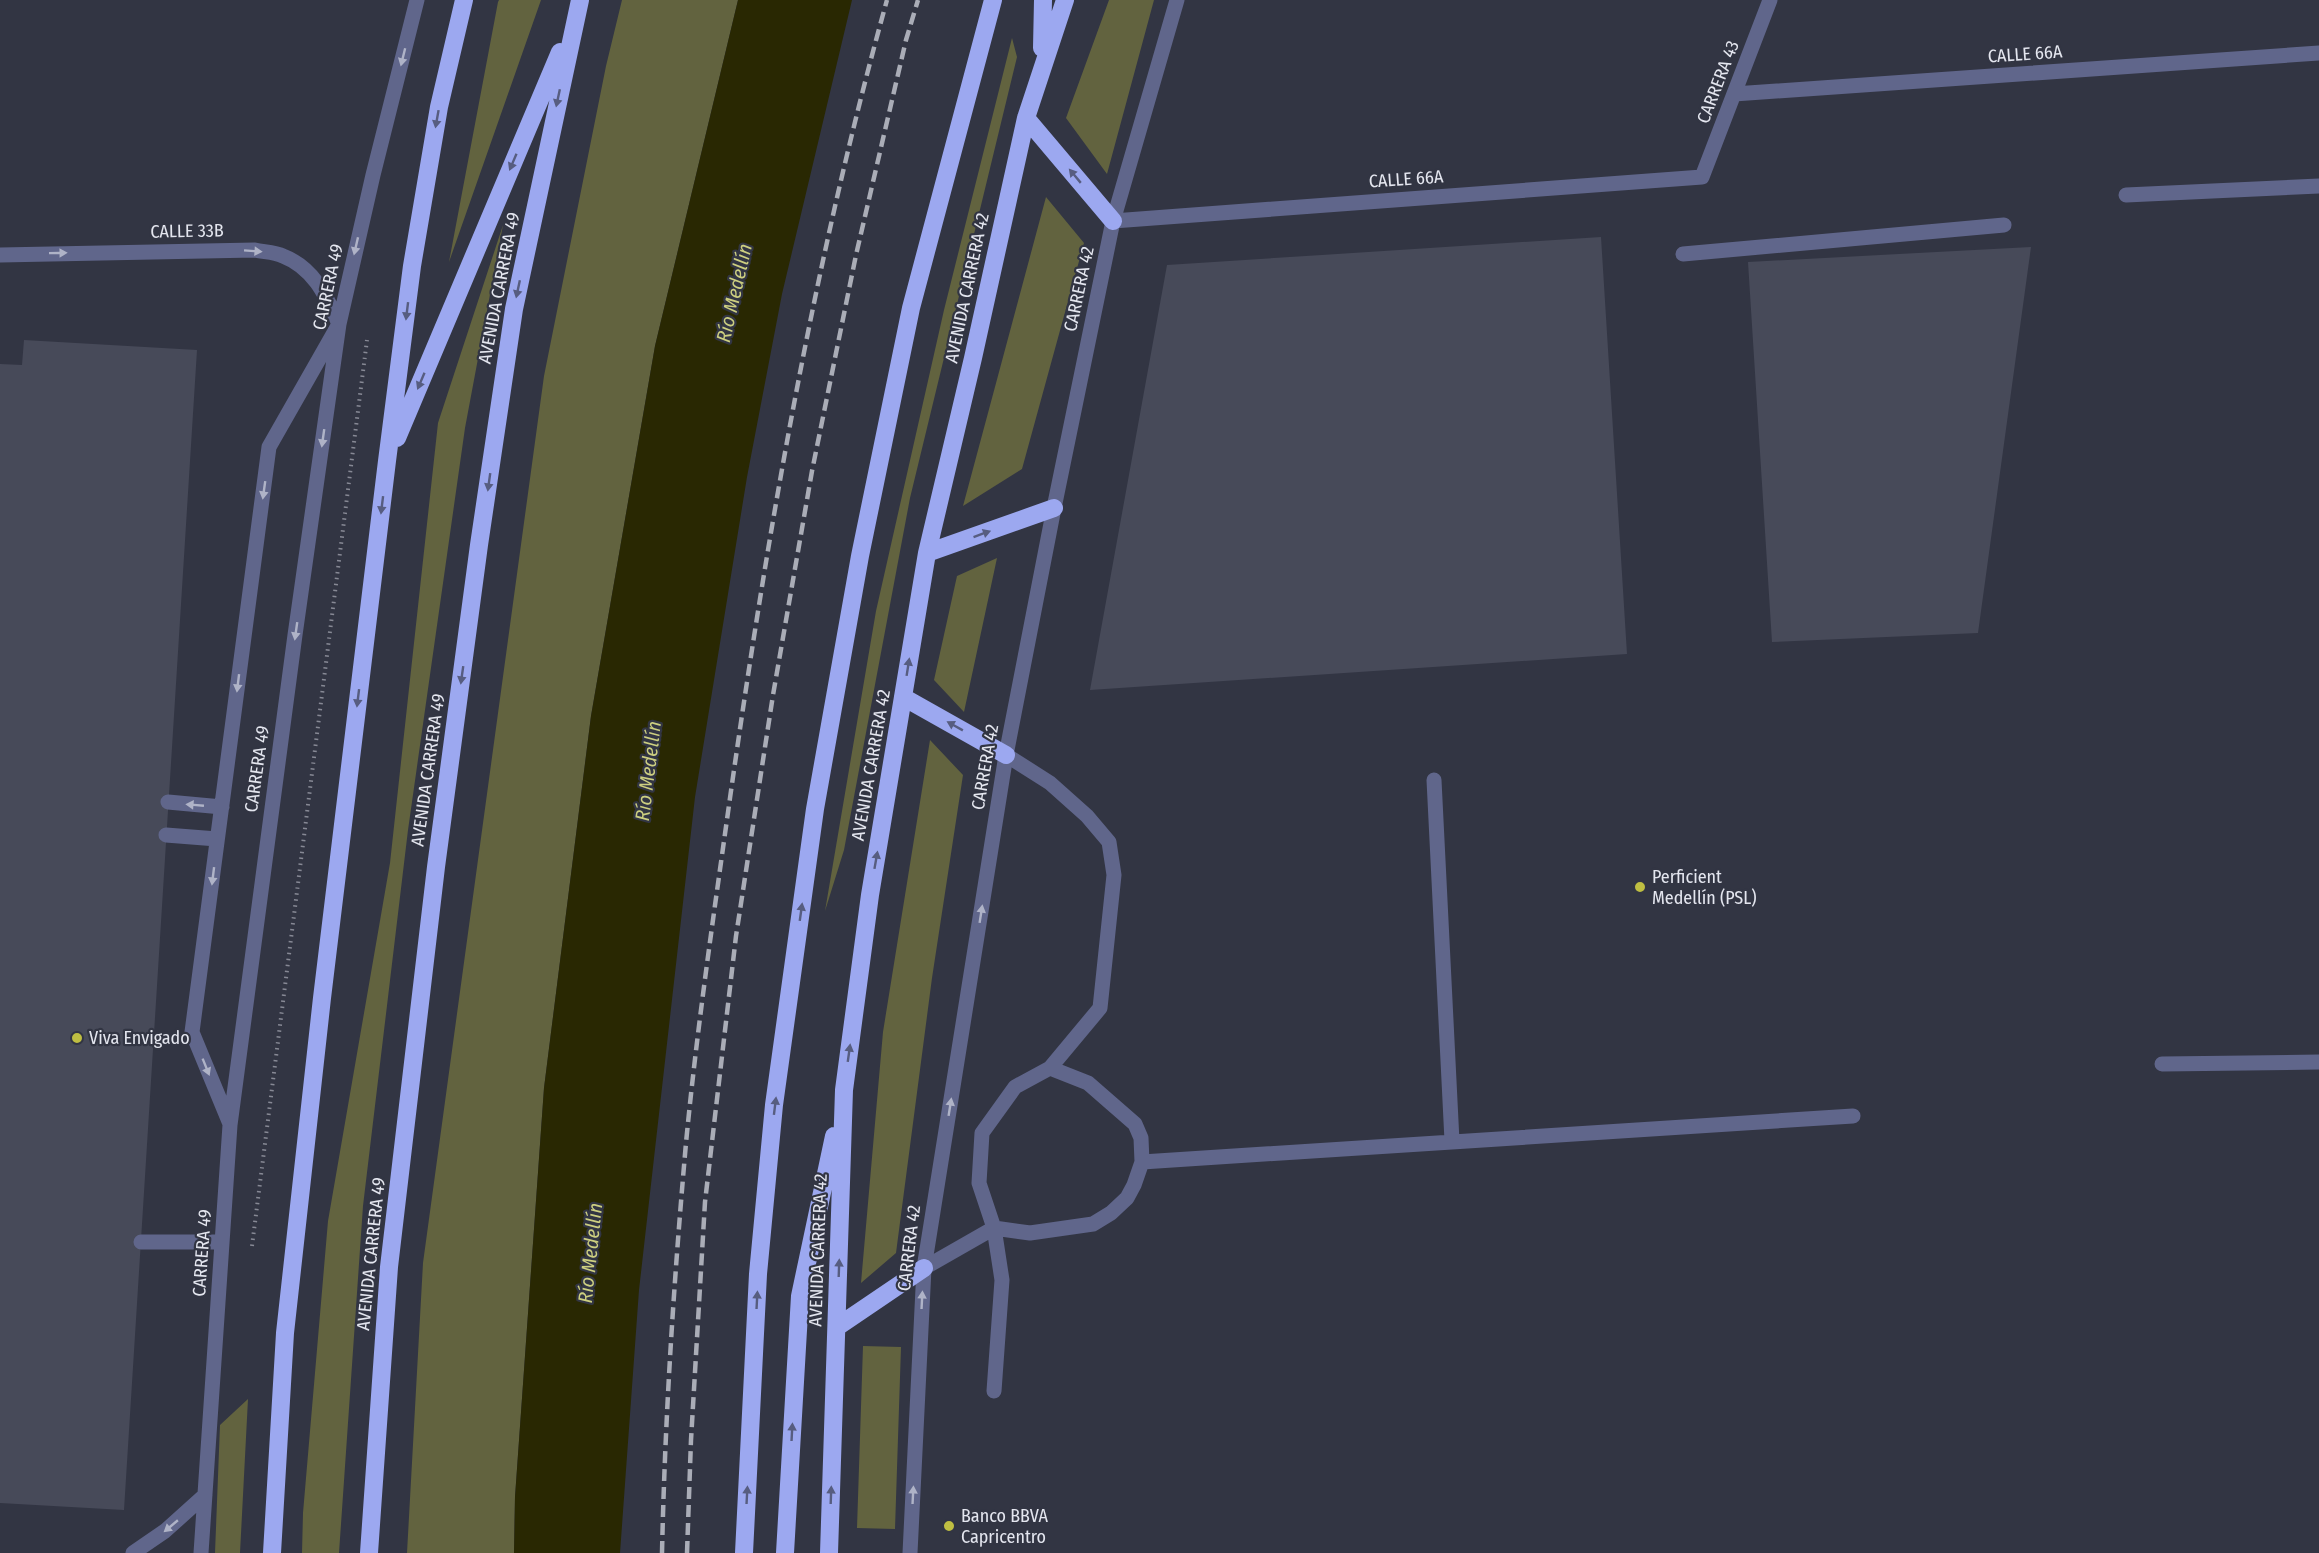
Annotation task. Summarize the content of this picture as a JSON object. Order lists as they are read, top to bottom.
{
  "streets": {
    "highway": ["AVENIDA CARRERA 49", "AVENIDA CARRERA 42"],
    "street": [
      "CALLE 66A",
      "CARRERA 43",
      "CALLE 33B",
      "CARRERA 49",
      "CARRERA 42"
    ]
  },
  "crossings": [
    ["CALLE 66A", "CARRERA 43"],
    ["CALLE 66A", "CARRERA 42"],
    ["CALLE 33B", "CARRERA 49"]
  ],
  "one_way": ["CALLE 33B", "CARRERA 42"],
  "water": ["Río Medellín"],
  "places": ["Perficient Medellín (PSL)", "Viva Envigado", "Banco BBVA Capricentro"]
}
